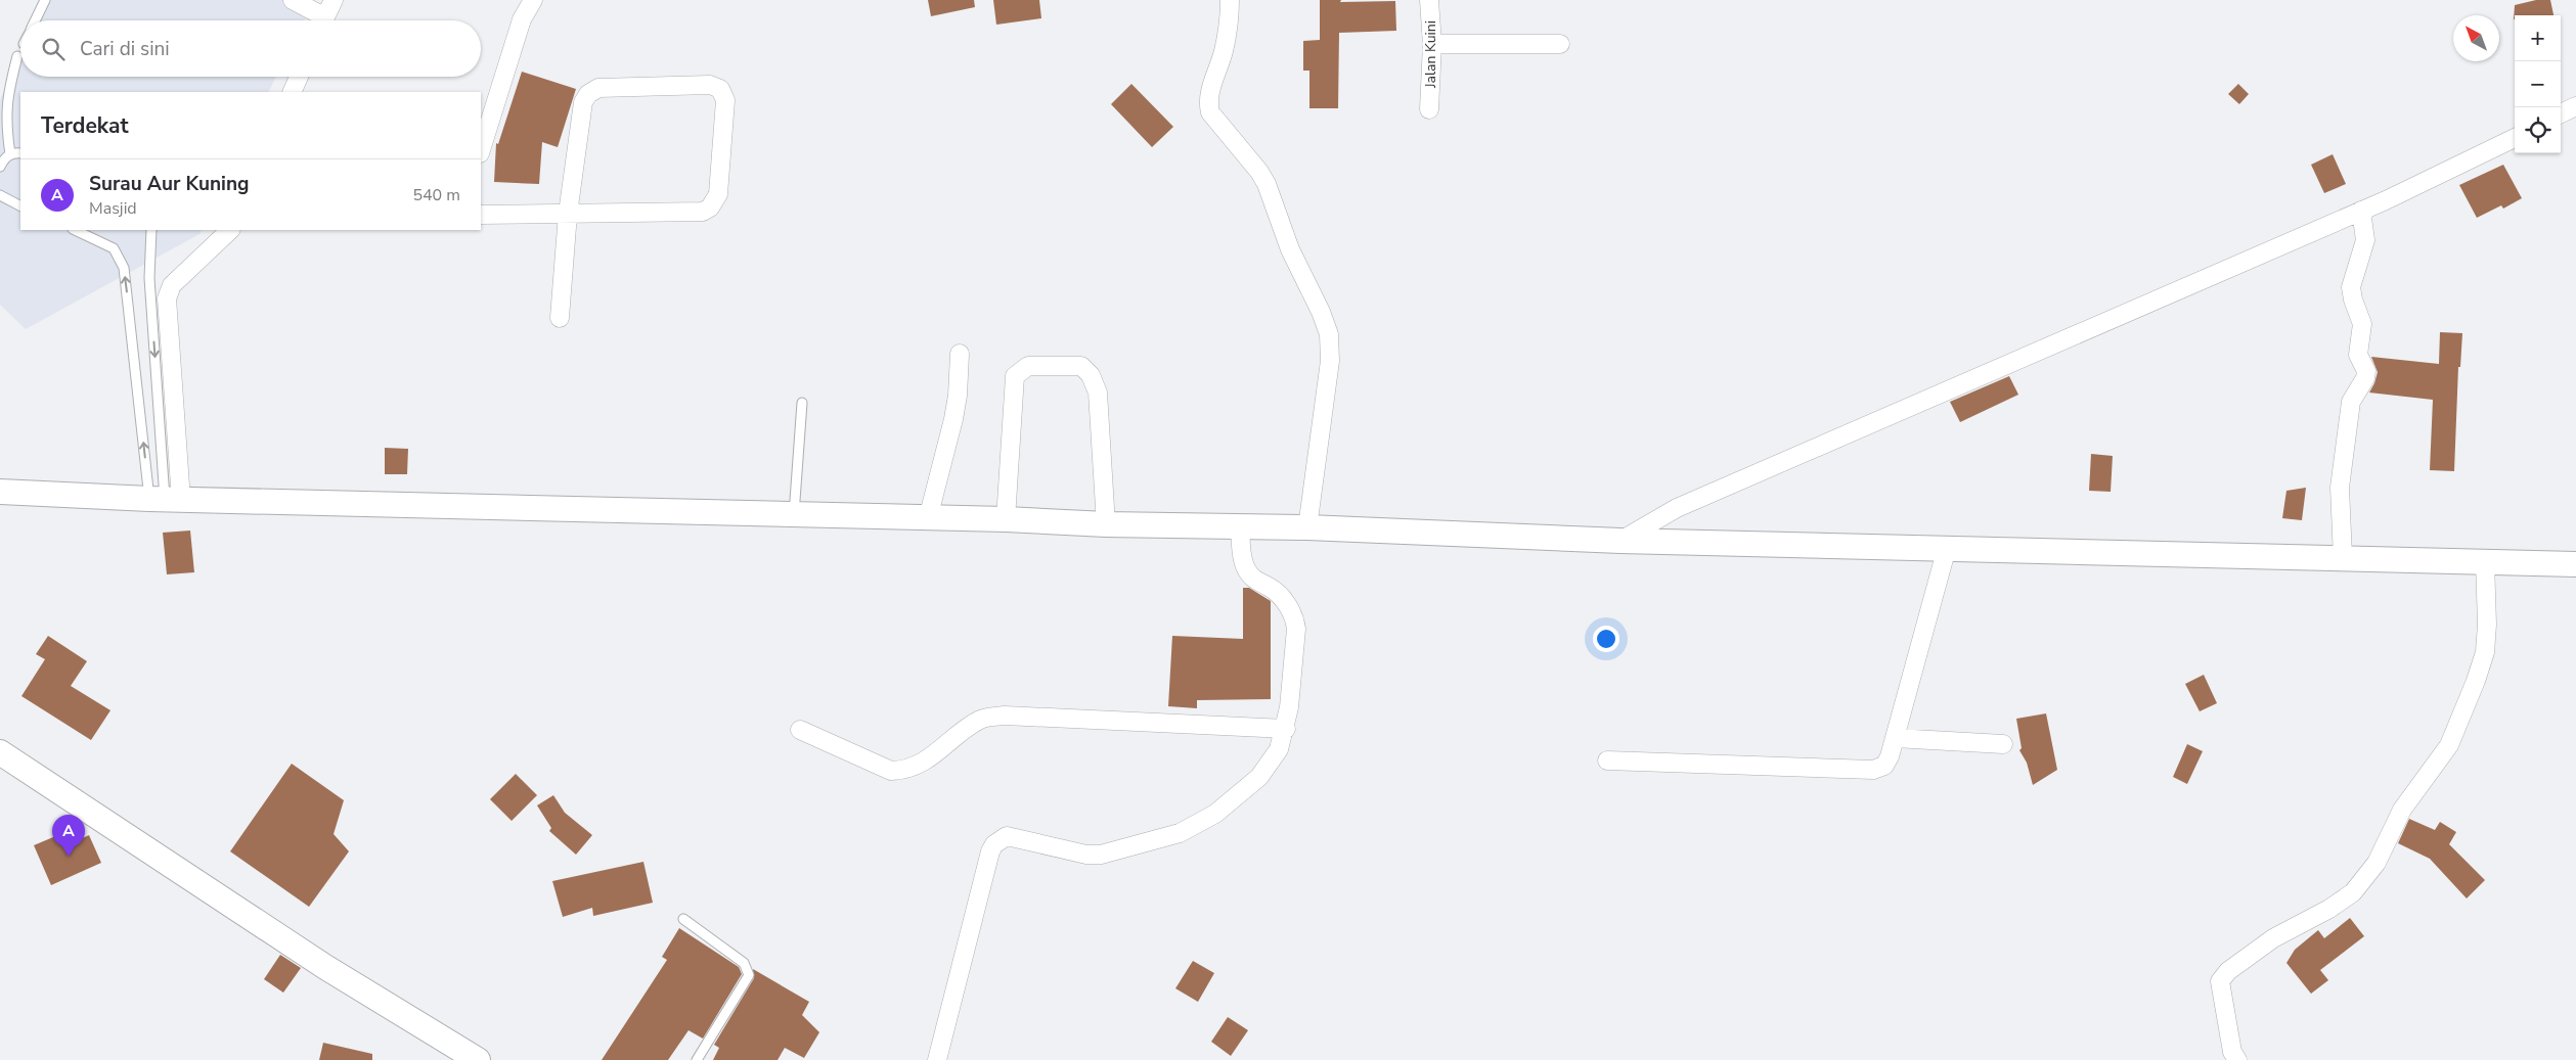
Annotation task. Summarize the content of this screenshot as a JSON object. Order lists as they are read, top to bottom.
{
  "streets": {
    "street": ["Jalan Kuini"]
  },
  "north": "top left",
  "page": {
    "map_buttons": ["+", "−"],
    "search": "Cari di sini",
    "heading": "Terdekat",
    "list": [
      {
        "mark": "A",
        "name": "Surau Aur Kuning",
        "note": "Masjid",
        "value": "540 m"
      }
    ],
    "pins": "A"
  }
}
